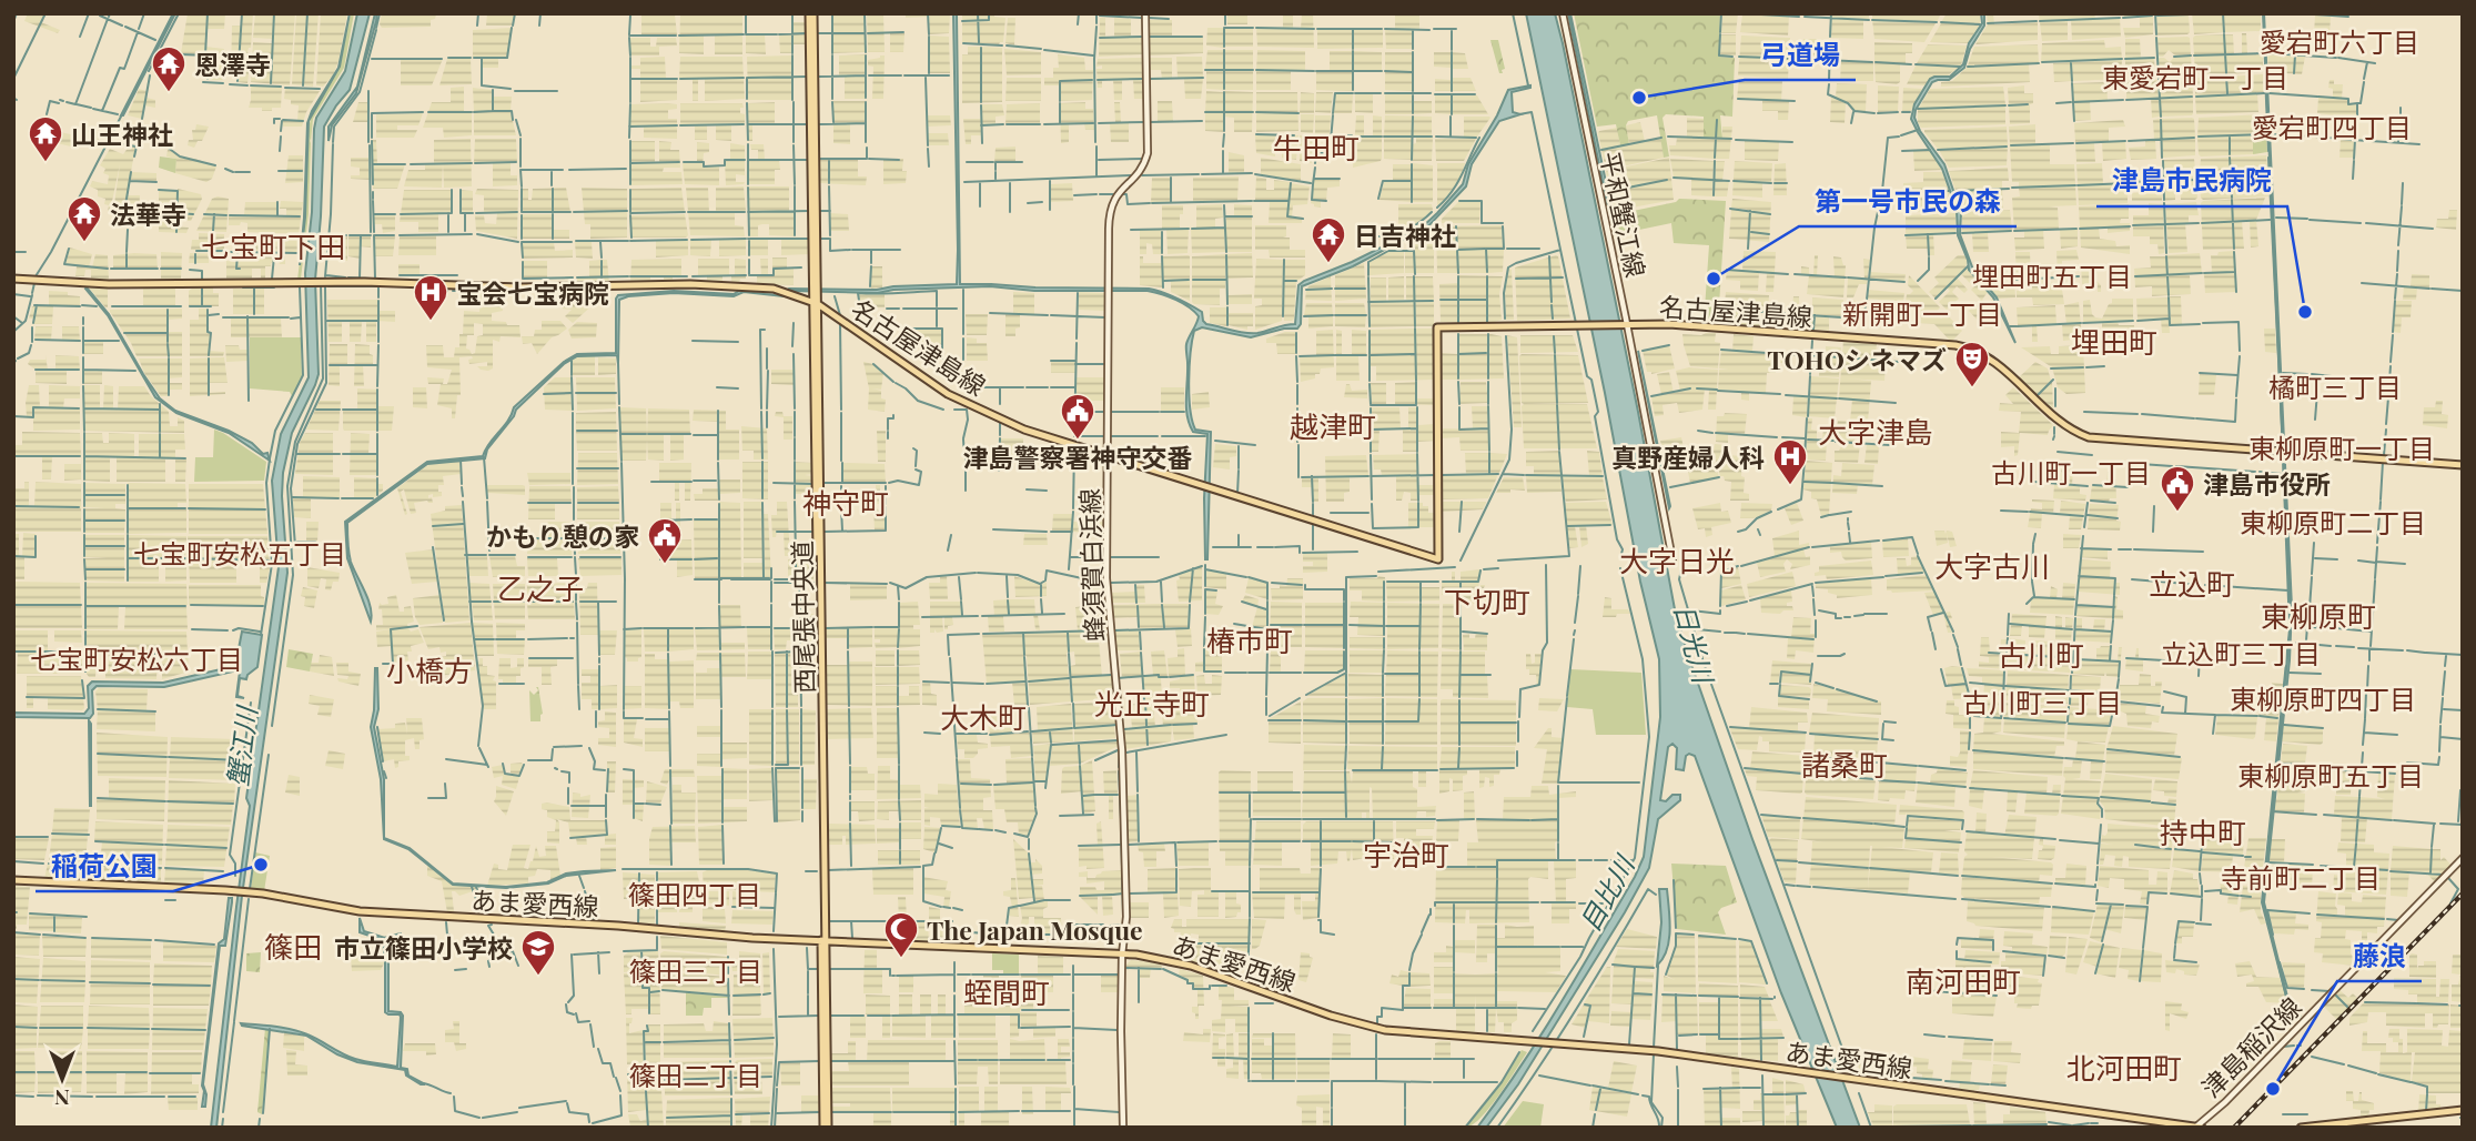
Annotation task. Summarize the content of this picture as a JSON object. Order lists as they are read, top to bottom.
{
  "streets": {
    "main road": [
      "平和蟹江線",
      "名古屋津島線",
      "蜂須賀白浜線",
      "西尾張中央道",
      "あま愛西線",
      "津島稲沢線"
    ]
  },
  "crossings": [
    ["平和蟹江線", "名古屋津島線"],
    ["名古屋津島線", "蜂須賀白浜線"],
    ["名古屋津島線", "西尾張中央道"],
    ["蜂須賀白浜線", "あま愛西線"],
    ["西尾張中央道", "あま愛西線"],
    ["あま愛西線", "津島稲沢線"]
  ],
  "districts": [
    "愛宕町六丁目",
    "東愛宕町一丁目",
    "愛宕町四丁目",
    "牛田町",
    "七宝町下田",
    "埋田町五丁目",
    "新開町一丁目",
    "埋田町",
    "橘町三丁目",
    "越津町",
    "大字津島",
    "東柳原町一丁目",
    "古川町一丁目",
    "神守町",
    "東柳原町二丁目",
    "七宝町安松五丁目",
    "大字日光",
    "大字古川",
    "立込町",
    "乙之子",
    "下切町",
    "東柳原町",
    "椿市町",
    "立込町三丁目",
    "古川町",
    "七宝町安松六丁目",
    "小橋方",
    "東柳原町四丁目",
    "古川町三丁目",
    "光正寺町",
    "大木町",
    "諸桑町",
    "東柳原町五丁目",
    "持中町",
    "宇治町",
    "寺前町二丁目",
    "篠田四丁目",
    "篠田",
    "篠田三丁目",
    "南河田町",
    "蛭間町",
    "北河田町",
    "篠田二丁目"
  ],
  "water": ["日光川", "蟹江川", "目比川"],
  "places": {
    "temple": [
      "恩澤寺",
      "山王神社",
      "法華寺",
      "日吉神社"
    ],
    "other": [
      "弓道場",
      "第一号市民の森",
      "津島市民病院",
      "稲荷公園",
      "藤浪"
    ],
    "hospital": ["宝会七宝病院", "真野産婦人科"],
    "theatre": ["TOHOシネマズ"],
    "public building": ["津島警察署神守交番", "津島市役所", "かもり憩の家"],
    "mosque": ["The Japan Mosque"],
    "school or university": ["市立篠田小学校"]
  },
  "north": "bottom"
}
